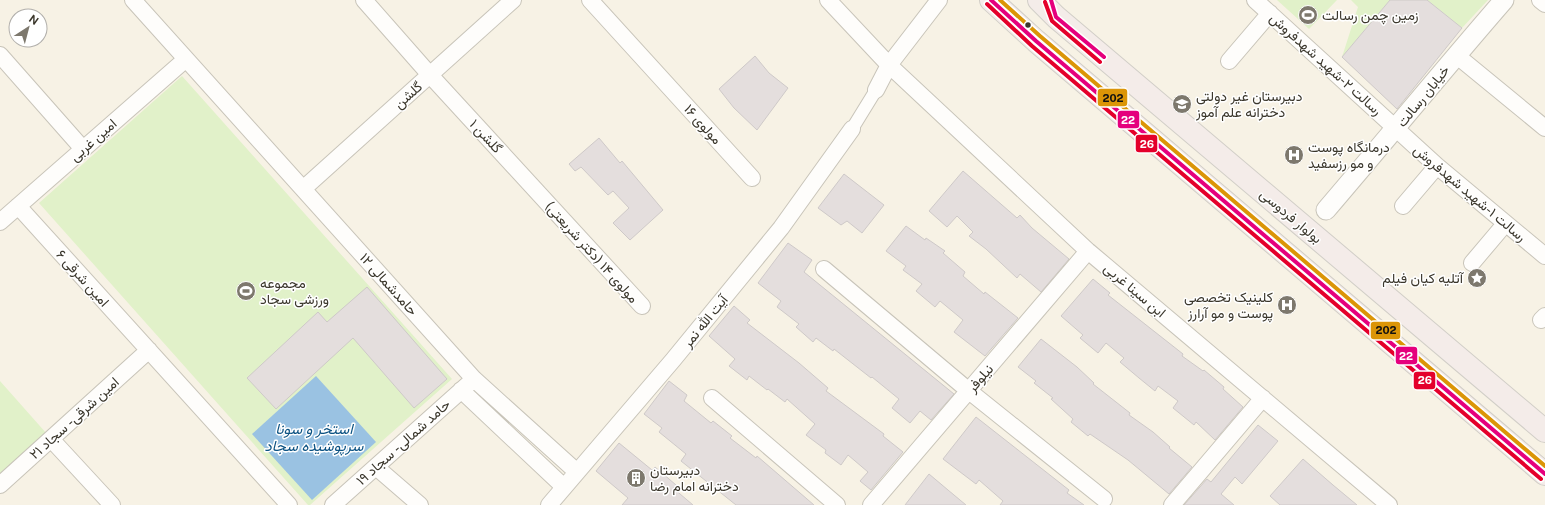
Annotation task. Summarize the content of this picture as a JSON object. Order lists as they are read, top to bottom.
{
  "streets": {
    "main road": ["بولوار فردوسی"],
    "street": [
      "رسالت ۲-شهید شهدفروش",
      "گلشن",
      "خیابان رسالت",
      "مولوی ۱۶",
      "گلشن ۱",
      "امین غربی",
      "رسالت ۱-شهید شهدفروش",
      "مولوی ۱۴ (دکتر شریعتی)",
      "امین شرقی ۶",
      "حامدشمالی ۱۲",
      "ابن سینا غربی",
      "آیت الله نمر",
      "نیلوفر",
      "امین شرقی - سجاد ۲۱",
      "حامد شمالی - سجاد ۱۹"
    ]
  },
  "crossings": [
    ["رسالت ۲-شهید شهدفروش", "خیابان رسالت"],
    ["رسالت ۲-شهید شهدفروش", "رسالت ۱-شهید شهدفروش"],
    ["گلشن", "گلشن ۱"],
    ["گلشن", "حامدشمالی ۱۲"],
    ["خیابان رسالت", "رسالت ۱-شهید شهدفروش"],
    ["گلشن ۱", "مولوی ۱۴ (دکتر شریعتی)"],
    ["امین غربی", "امین شرقی ۶"],
    ["امین غربی", "حامدشمالی ۱۲"],
    ["امین شرقی ۶", "امین شرقی - سجاد ۲۱"],
    ["حامدشمالی ۱۲", "آیت الله نمر"],
    ["حامدشمالی ۱۲", "حامد شمالی - سجاد ۱۹"],
    ["ابن سینا غربی", "نیلوفر"]
  ],
  "water": ["استخر و سونا سرپوشیده سجاد"],
  "places": {
    "sports": ["زمین چمن رسالت", "مجموعه ورزشی سجاد"],
    "school or university": ["دبیرستان غیر دولتی دخترانه علم آموز"],
    "hospital": ["درمانگاه پوست و مو رزسفید", "کلینیک تخصصی پوست و مو آرارز"],
    "place": ["آتلیه کیان فیلم"],
    "building": ["دبیرستان دخترانه امام رضا"]
  },
  "lines": ["transit line 22", "transit line 202", "transit line 26"],
  "north": "top right"
}
